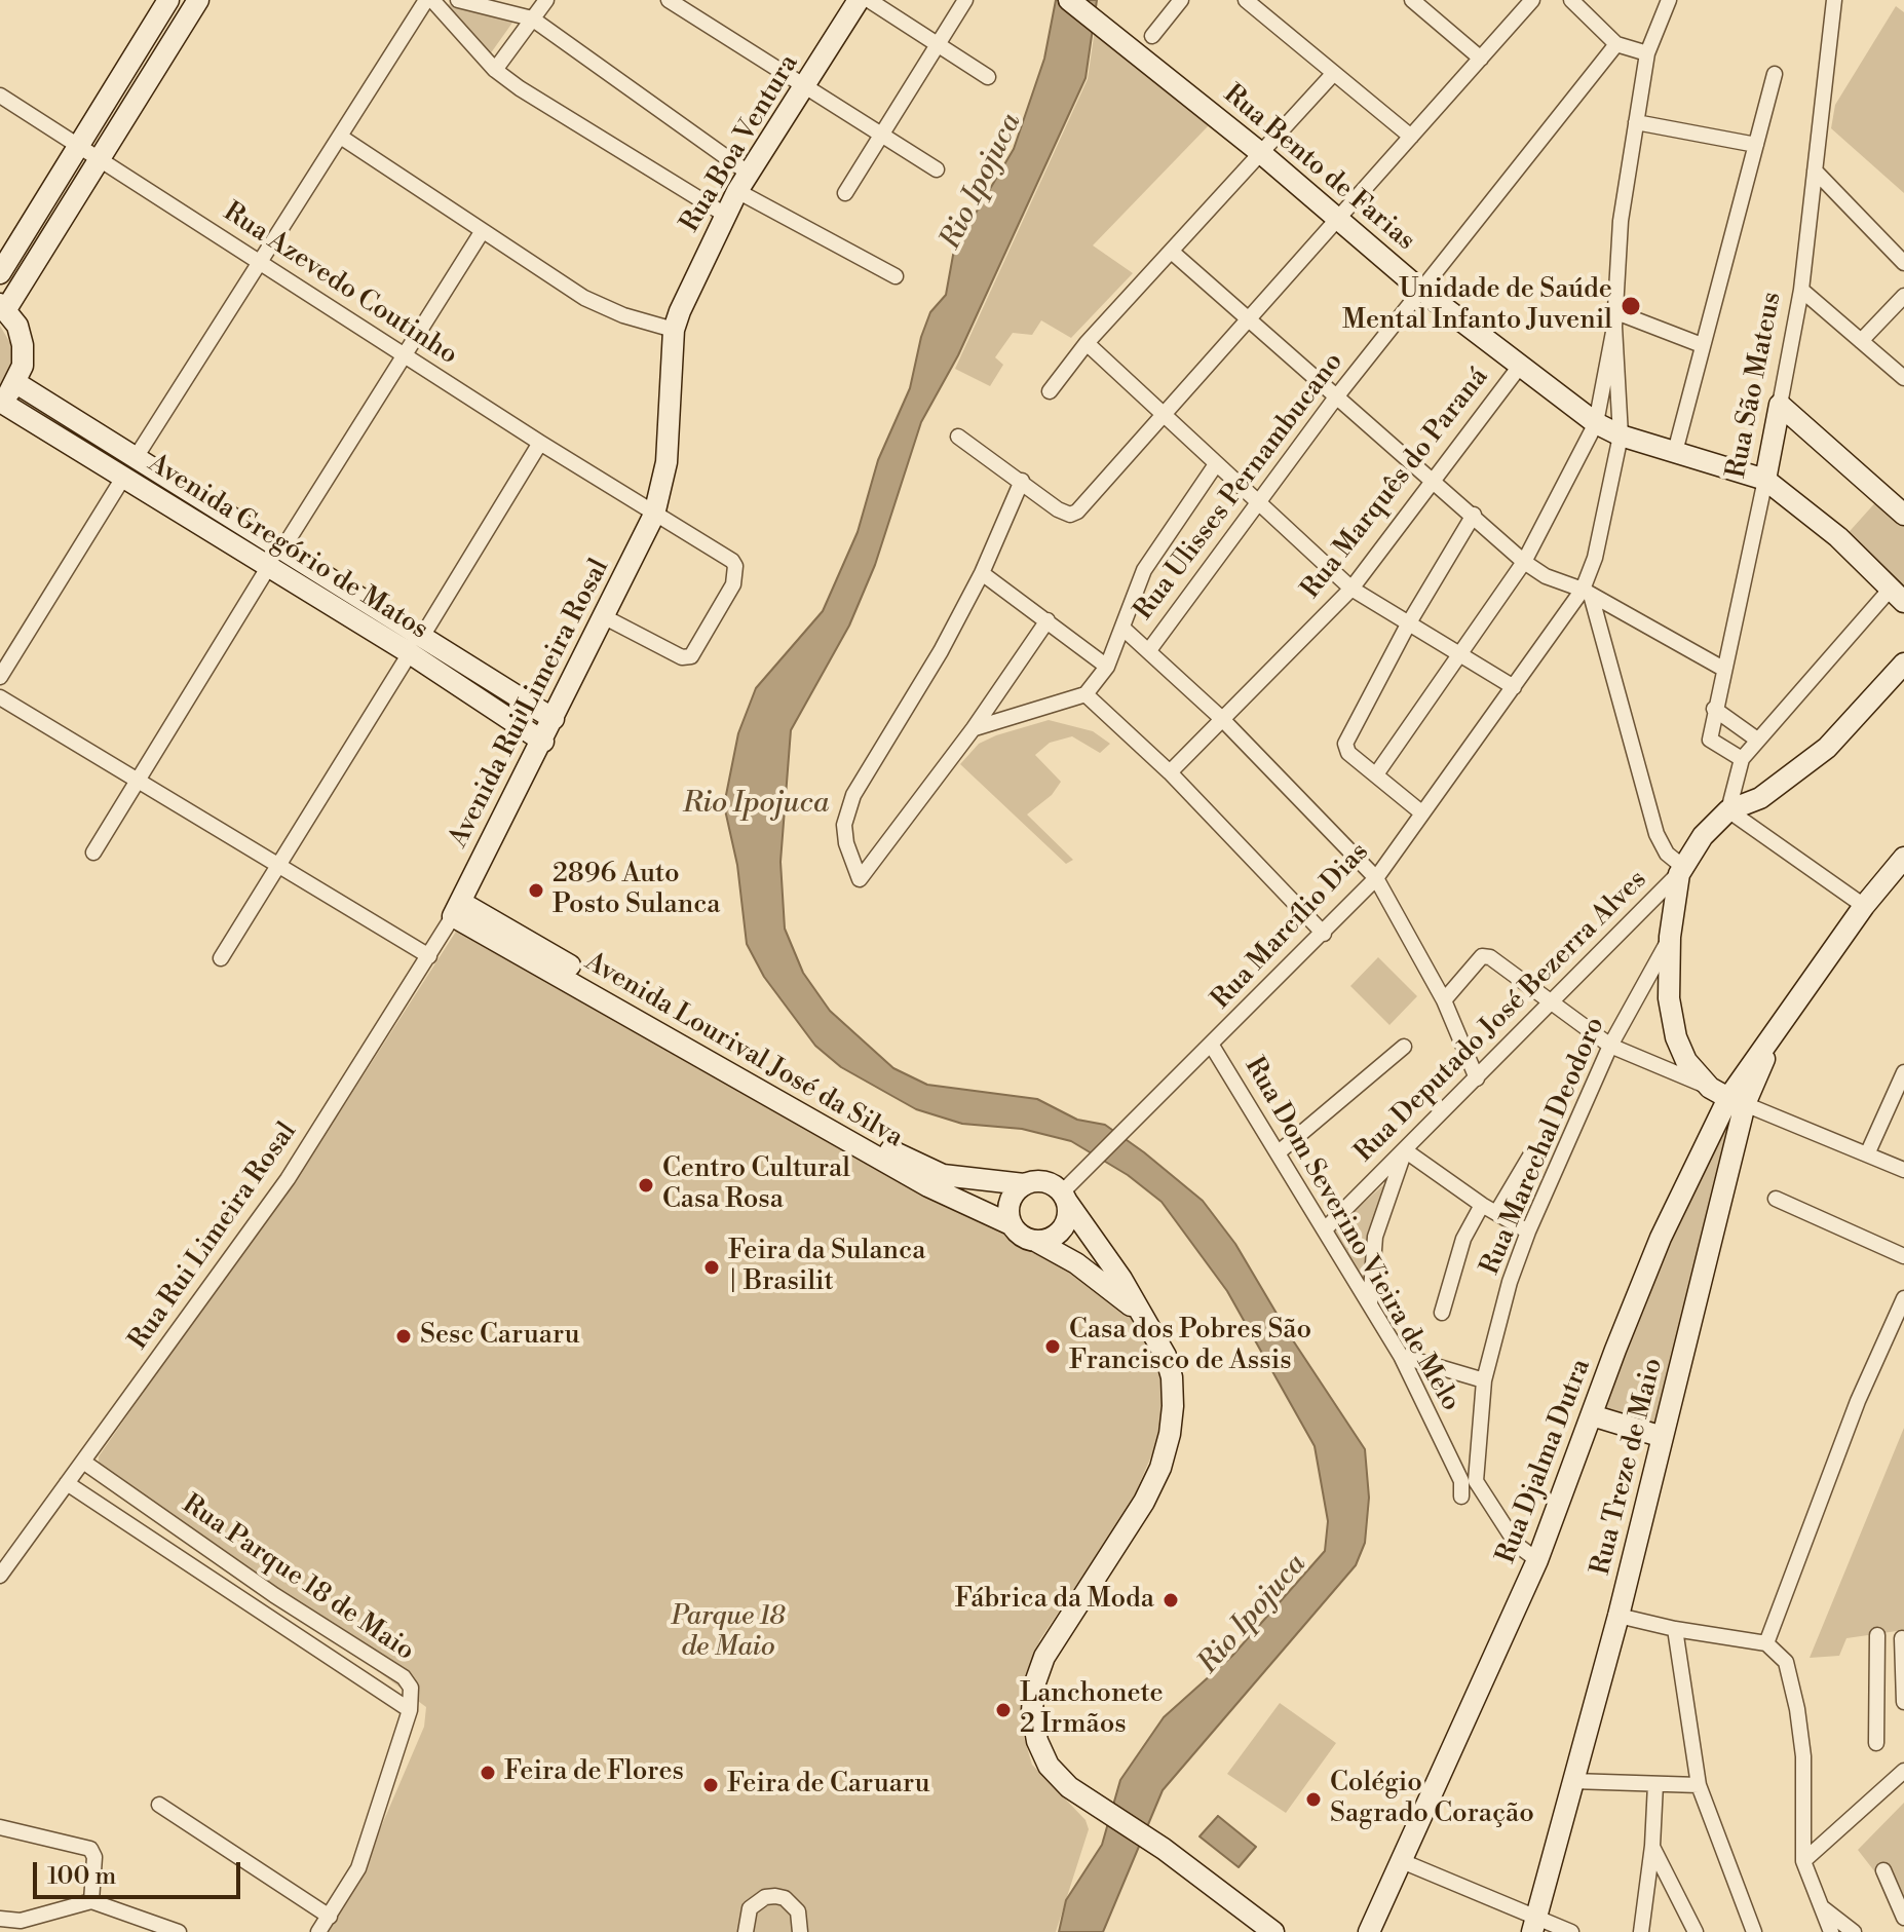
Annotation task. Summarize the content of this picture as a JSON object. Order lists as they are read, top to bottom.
{
  "streets": {
    "street": [
      "Rua Boa Ventura",
      "Rua Bento de Farias",
      "Rua Azevedo Coutinho",
      "Rua São Mateus",
      "Rua Marquês do Paraná",
      "Rua Ulisses Pernambucano",
      "Avenida Gregório de Matos",
      "Avenida Rui Limeira Rosal",
      "Rua Marcílio Dias",
      "Rua Deputado José Bezerra Alves",
      "Avenida Lourival José da Silva",
      "Rua Marechal Deodoro",
      "Rua Dom Severino Vieira de Melo",
      "Rua Rui Limeira Rosal",
      "Rua Djalma Dutra",
      "Rua Treze de Maio",
      "Rua Parque 18 de Maio"
    ]
  },
  "crossings": [
    ["Rua Boa Ventura", "Rua Azevedo Coutinho"],
    ["Rua Boa Ventura", "Avenida Rui Limeira Rosal"],
    ["Rua Bento de Farias", "Rua São Mateus"],
    ["Rua Bento de Farias", "Rua Marquês do Paraná"],
    ["Rua Bento de Farias", "Rua Ulisses Pernambucano"],
    ["Rua Bento de Farias", "Rua Marcílio Dias"],
    ["Rua Azevedo Coutinho", "Avenida Rui Limeira Rosal"],
    ["Avenida Gregório de Matos", "Avenida Rui Limeira Rosal"],
    ["Avenida Rui Limeira Rosal", "Avenida Lourival José da Silva"],
    ["Avenida Rui Limeira Rosal", "Rua Rui Limeira Rosal"],
    ["Rua Marcílio Dias", "Avenida Lourival José da Silva"],
    ["Rua Marcílio Dias", "Rua Dom Severino Vieira de Melo"],
    ["Rua Deputado José Bezerra Alves", "Rua Dom Severino Vieira de Melo"],
    ["Avenida Lourival José da Silva", "Rua Rui Limeira Rosal"],
    ["Rua Marechal Deodoro", "Rua Djalma Dutra"],
    ["Rua Rui Limeira Rosal", "Rua Parque 18 de Maio"],
    ["Rua Djalma Dutra", "Rua Treze de Maio"]
  ],
  "water": ["Rio Ipojuca"],
  "parks": ["Parque 18 de Maio"],
  "places": [
    "Unidade de Saúde Mental Infanto Juvenil",
    "2896 Auto Posto Sulanca",
    "Centro Cultural Casa Rosa",
    "Feira da Sulanca | Brasilit",
    "Sesc Caruaru",
    "Casa dos Pobres São Francisco de Assis",
    "Fábrica da Moda",
    "Lanchonete 2 Irmãos",
    "Feira de Flores",
    "Feira de Caruaru",
    "Colégio Sagrado Coração"
  ],
  "scale_bar": "100 m"
}
